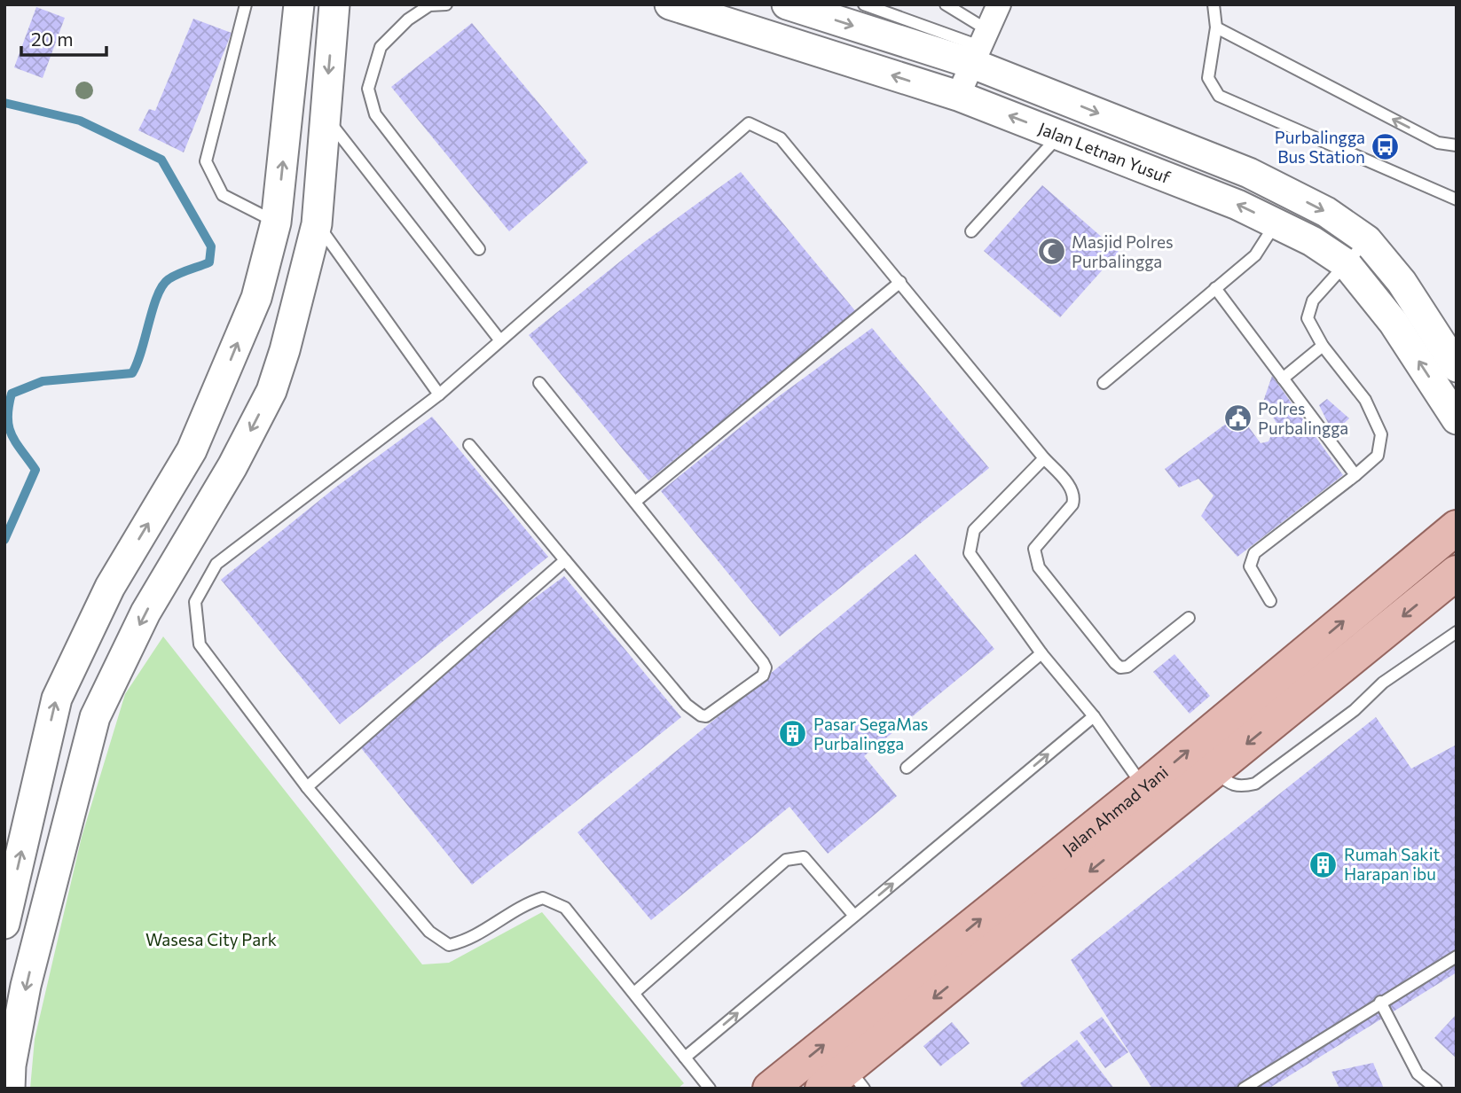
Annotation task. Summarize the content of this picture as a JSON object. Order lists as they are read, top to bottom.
{
  "streets": {
    "main road": ["Jalan Ahmad Yani"],
    "street": ["Jalan Letnan Yusuf"]
  },
  "parks": ["Wasesa City Park"],
  "places": {
    "bus stop": ["Purbalingga Bus Station"],
    "mosque": ["Masjid Polres Purbalingga"],
    "public building": ["Polres Purbalingga"],
    "building": ["Pasar SegaMas Purbalingga", "Rumah Sakit Harapan ibu"]
  },
  "scale_bar": "20 m"
}
